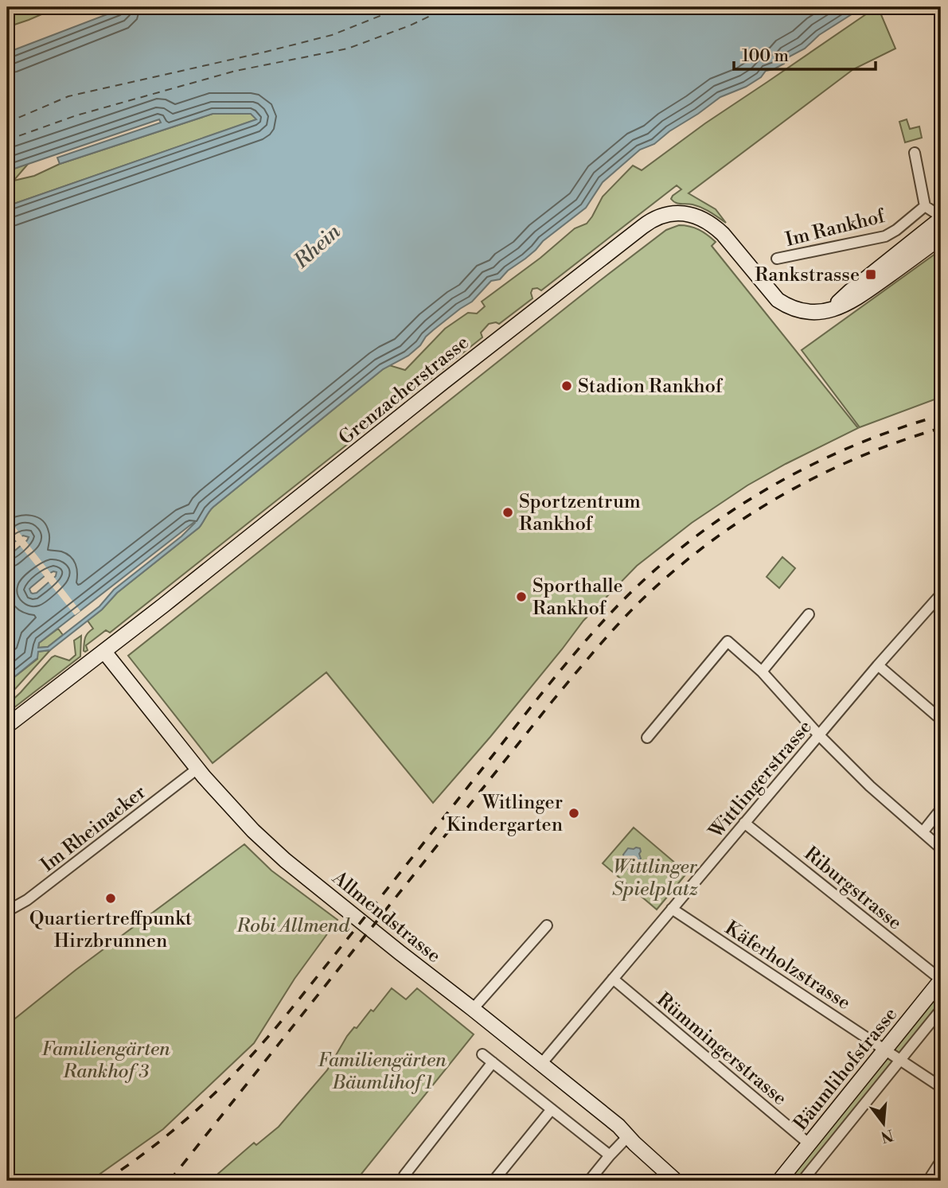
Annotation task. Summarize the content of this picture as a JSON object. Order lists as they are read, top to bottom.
{
  "streets": {
    "main road": ["Grenzacherstrasse", "Allmendstrasse", "Bäumlihofstrasse"],
    "street": [
      "Im Rankhof",
      "Wittlingerstrasse",
      "Im Rheinacker",
      "Riburgstrasse",
      "Käferholzstrasse",
      "Rümmingerstrasse"
    ]
  },
  "crossings": [
    ["Grenzacherstrasse", "Allmendstrasse"],
    ["Wittlingerstrasse", "Riburgstrasse"],
    ["Wittlingerstrasse", "Allmendstrasse"],
    ["Wittlingerstrasse", "Käferholzstrasse"],
    ["Wittlingerstrasse", "Rümmingerstrasse"],
    ["Im Rheinacker", "Allmendstrasse"],
    ["Riburgstrasse", "Bäumlihofstrasse"],
    ["Käferholzstrasse", "Bäumlihofstrasse"],
    ["Rümmingerstrasse", "Bäumlihofstrasse"]
  ],
  "water": ["Rhein"],
  "parks": [
    "Wittlinger Spielplatz",
    "Robi Allmend",
    "Familiengärten Rankhof 3",
    "Familiengärten Bäumlihof 1"
  ],
  "places": {
    "transit": ["Rankstrasse"],
    "other": [
      "Stadion Rankhof",
      "Sportzentrum Rankhof",
      "Sporthalle Rankhof",
      "Witlinger Kindergarten",
      "Quartiertreffpunkt Hirzbrunnen"
    ]
  },
  "scale_bar": "100 m",
  "north": "bottom"
}
